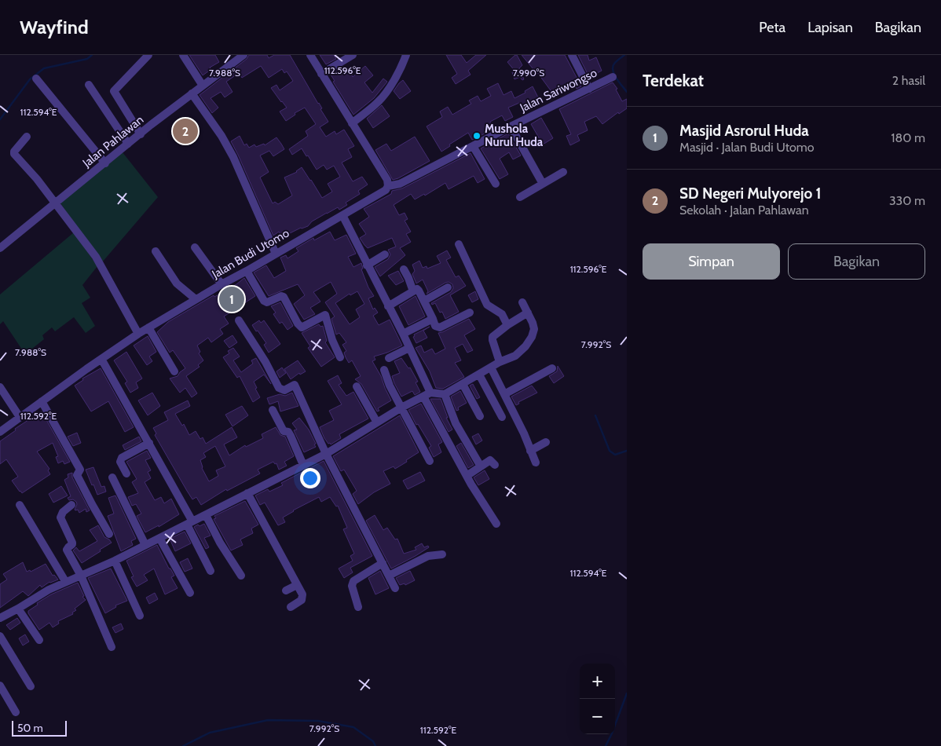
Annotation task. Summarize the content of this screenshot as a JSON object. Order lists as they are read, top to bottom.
{
  "streets": {
    "street": ["Jalan Sariwongso", "Jalan Pahlawan", "Jalan Budi Utomo"]
  },
  "crossings": [
    ["Jalan Sariwongso", "Jalan Budi Utomo"]
  ],
  "places": ["Mushola Nurul Huda"],
  "scale_bar": "50 m",
  "page": {
    "header": "Wayfind",
    "nav": ["Peta", "Lapisan", "Bagikan"],
    "heading": ["Terdekat", "2 hasil"],
    "list": [
      {
        "mark": "1",
        "name": "Masjid Asrorul Huda",
        "note": "Masjid · Jalan Budi Utomo",
        "value": "180 m"
      },
      {
        "mark": "2",
        "name": "SD Negeri Mulyorejo 1",
        "note": "Sekolah · Jalan Pahlawan",
        "value": "330 m"
      }
    ],
    "pins": ["2", "1"],
    "buttons": ["Simpan", "Bagikan"],
    "map_buttons": ["+", "−"],
    "scale": "50 m"
  },
  "coordinates": [
    "112.596°E",
    "7.988°S",
    "7.990°S",
    "112.594°E",
    "7.992°S",
    "112.592°E"
  ]
}
